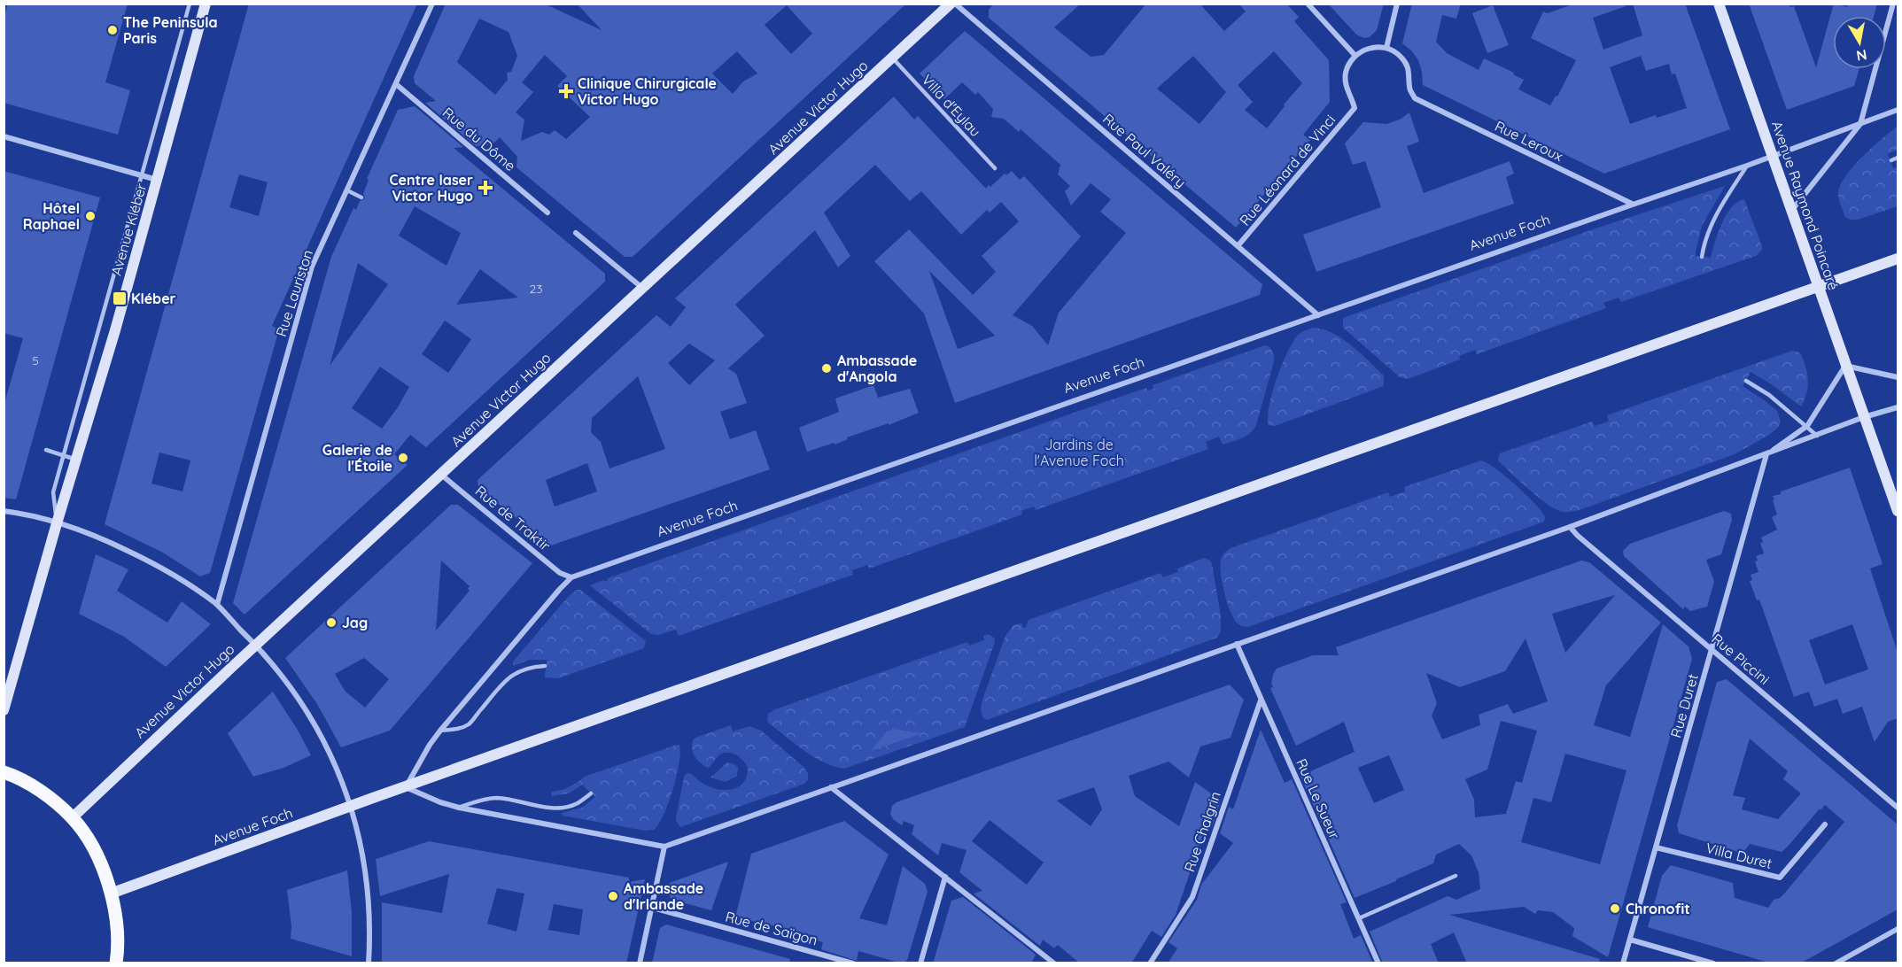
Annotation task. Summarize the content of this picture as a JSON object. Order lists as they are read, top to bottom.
{
  "streets": {
    "main road": [
      "Avenue Victor Hugo",
      "Avenue Raymond Poincaré",
      "Avenue Kléber",
      "Avenue Foch"
    ],
    "street": [
      "Rue du Dôme",
      "Rue Leroux",
      "Rue Paul Valéry",
      "Rue Léonard de Vinci",
      "Rue Lauriston",
      "Rue de Traktir",
      "Rue Piccini",
      "Rue Duret",
      "Rue Le Sueur",
      "Rue Chalgrin",
      "Villa Duret",
      "Rue de Saïgon"
    ],
    "lane": ["Villa d'Eylau"]
  },
  "crossings": [
    ["Villa d'Eylau", "Avenue Victor Hugo"],
    ["Avenue Victor Hugo", "Rue Paul Valéry"],
    ["Avenue Victor Hugo", "Rue de Traktir"],
    ["Rue du Dôme", "Rue Lauriston"],
    ["Rue Leroux", "Avenue Foch"],
    ["Rue Paul Valéry", "Rue Léonard de Vinci"],
    ["Rue Paul Valéry", "Avenue Foch"],
    ["Avenue Raymond Poincaré", "Avenue Foch"],
    ["Avenue Foch", "Rue de Traktir"],
    ["Rue Piccini", "Rue Duret"],
    ["Rue Duret", "Villa Duret"],
    ["Rue Le Sueur", "Rue Chalgrin"]
  ],
  "parks": ["Jardins de l'Avenue Foch"],
  "places": {
    "other": [
      "The Peninsula Paris",
      "Hôtel Raphael",
      "Ambassade d'Angola",
      "Galerie de l'Étoile",
      "Jag",
      "Ambassade d'Irlande",
      "Chronofit"
    ],
    "health": ["Clinique Chirurgicale Victor Hugo", "Centre laser Victor Hugo"],
    "transit": ["Kléber"]
  },
  "house_numbers": ["23", "5"],
  "north": "bottom"
}
